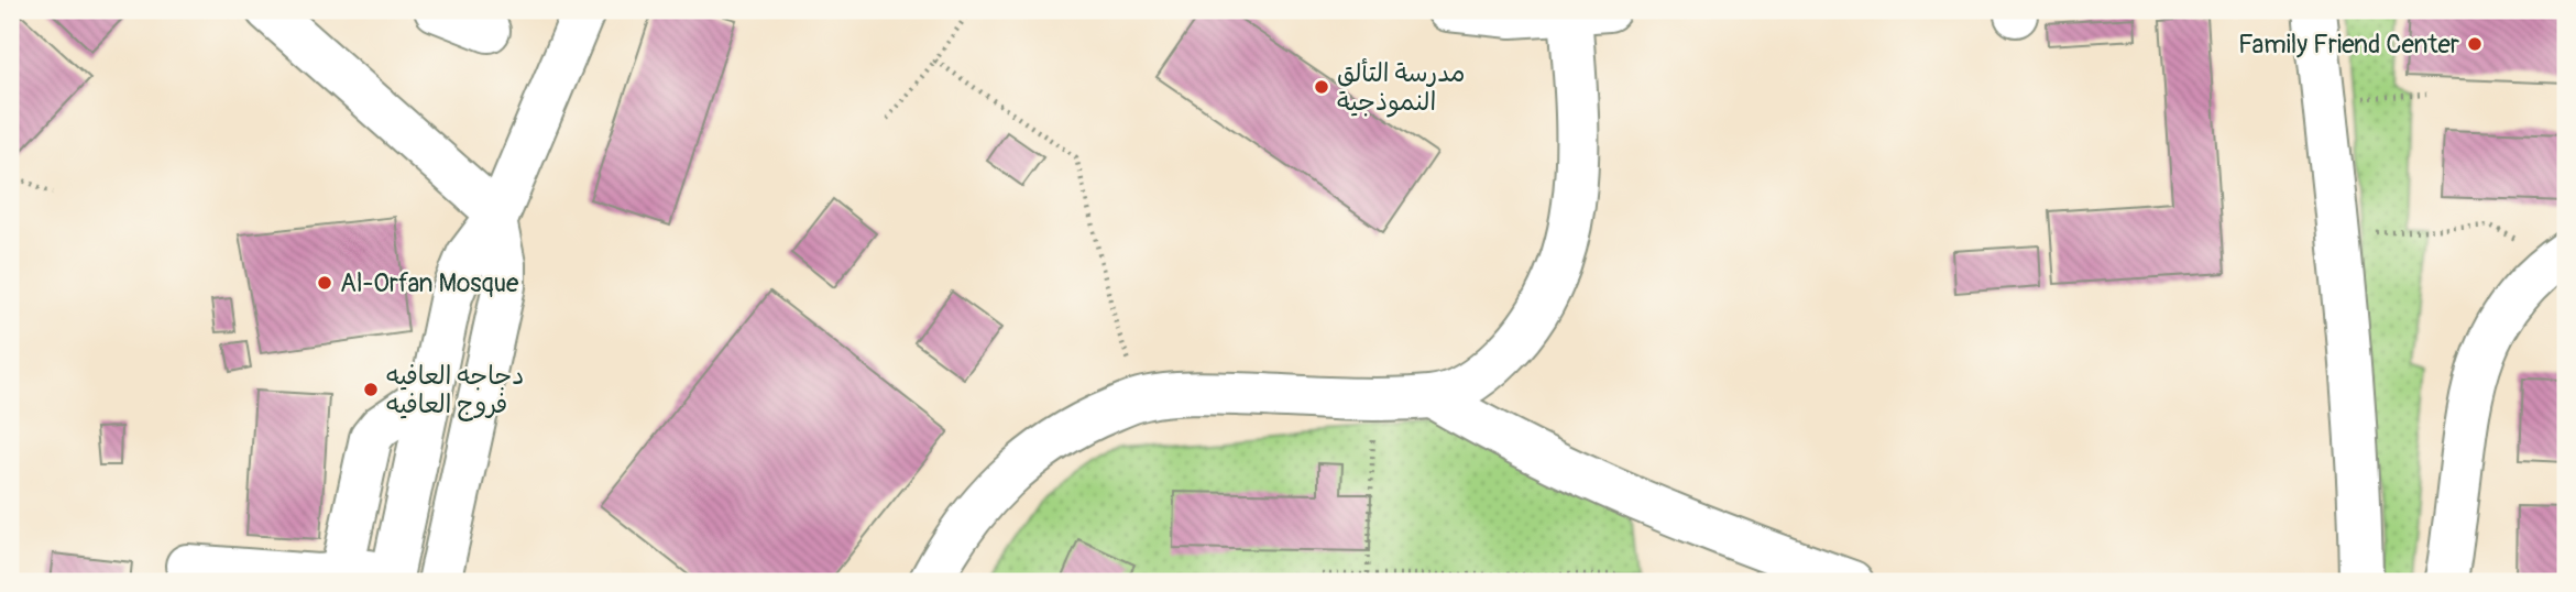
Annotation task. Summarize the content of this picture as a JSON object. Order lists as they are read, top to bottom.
{
  "places": [
    "Family Friend Center",
    "مدرسة التألق النموذجية",
    "Al-Orfan Mosque",
    "دجاجه العافيه فروج العافيه"
  ]
}
